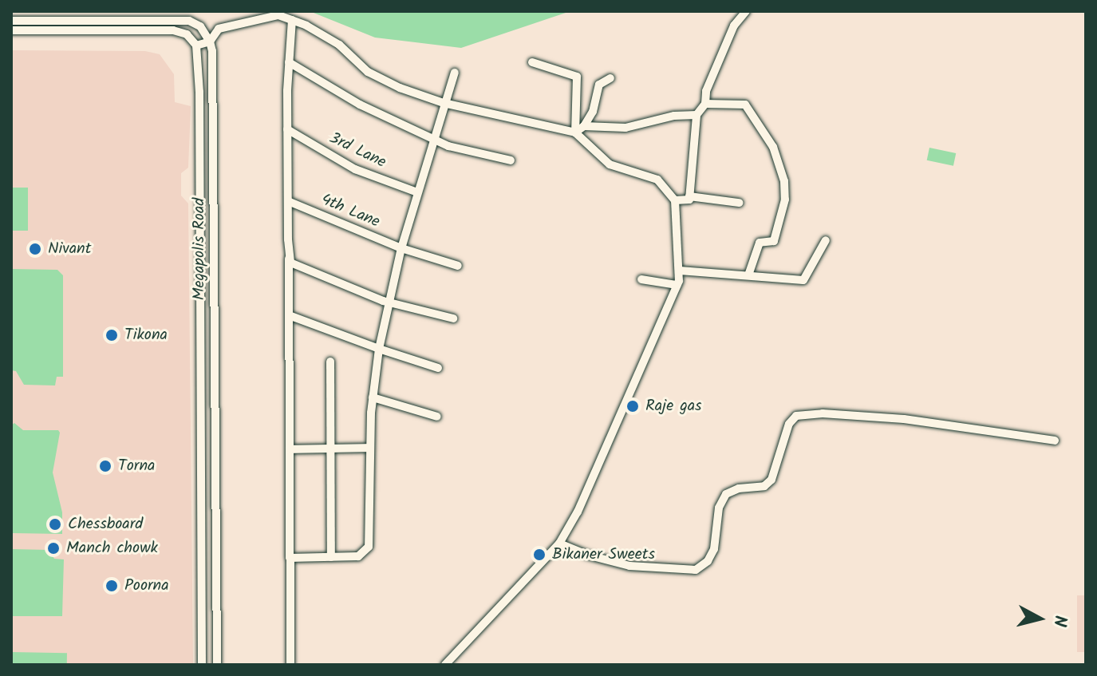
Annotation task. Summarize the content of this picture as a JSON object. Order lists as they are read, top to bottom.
{
  "streets": {
    "street": ["3rd Lane", "4th Lane", "Megapolis Road"]
  },
  "places": [
    "Nivant",
    "Tikona",
    "Raje gas",
    "Torna",
    "Chessboard",
    "Manch chowk",
    "Bikaner Sweets",
    "Poorna"
  ],
  "north": "right"
}
